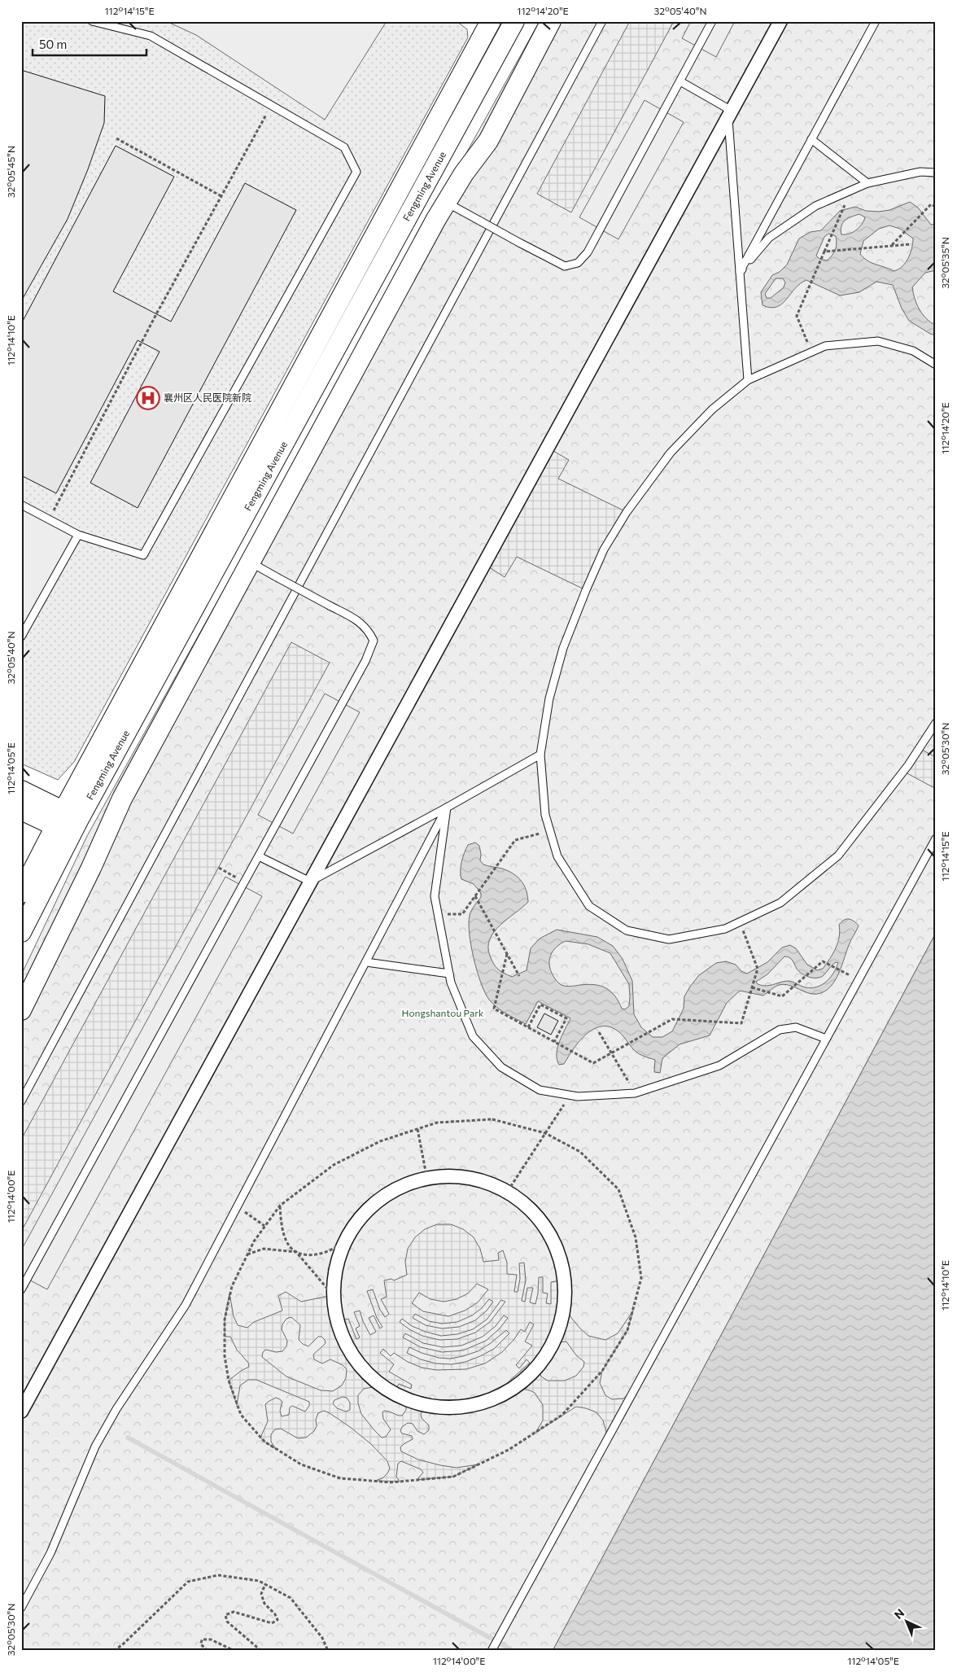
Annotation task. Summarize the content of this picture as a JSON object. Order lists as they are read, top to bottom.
{
  "streets": {
    "main road": ["Fengming Avenue"]
  },
  "parks": ["Hongshantou Park"],
  "places": {
    "hospital": ["襄州区人民医院新院"]
  },
  "scale_bar": "50 m",
  "north": "top left",
  "coordinates": [
    "112°14'15\"E",
    "112°14'20\"E",
    "32°05'40\"N",
    "32°05'45\"N",
    "32°05'35\"N",
    "112°14'10\"E",
    "32°05'30\"N",
    "112°14'05\"E",
    "112°14'00\"E"
  ]
}
